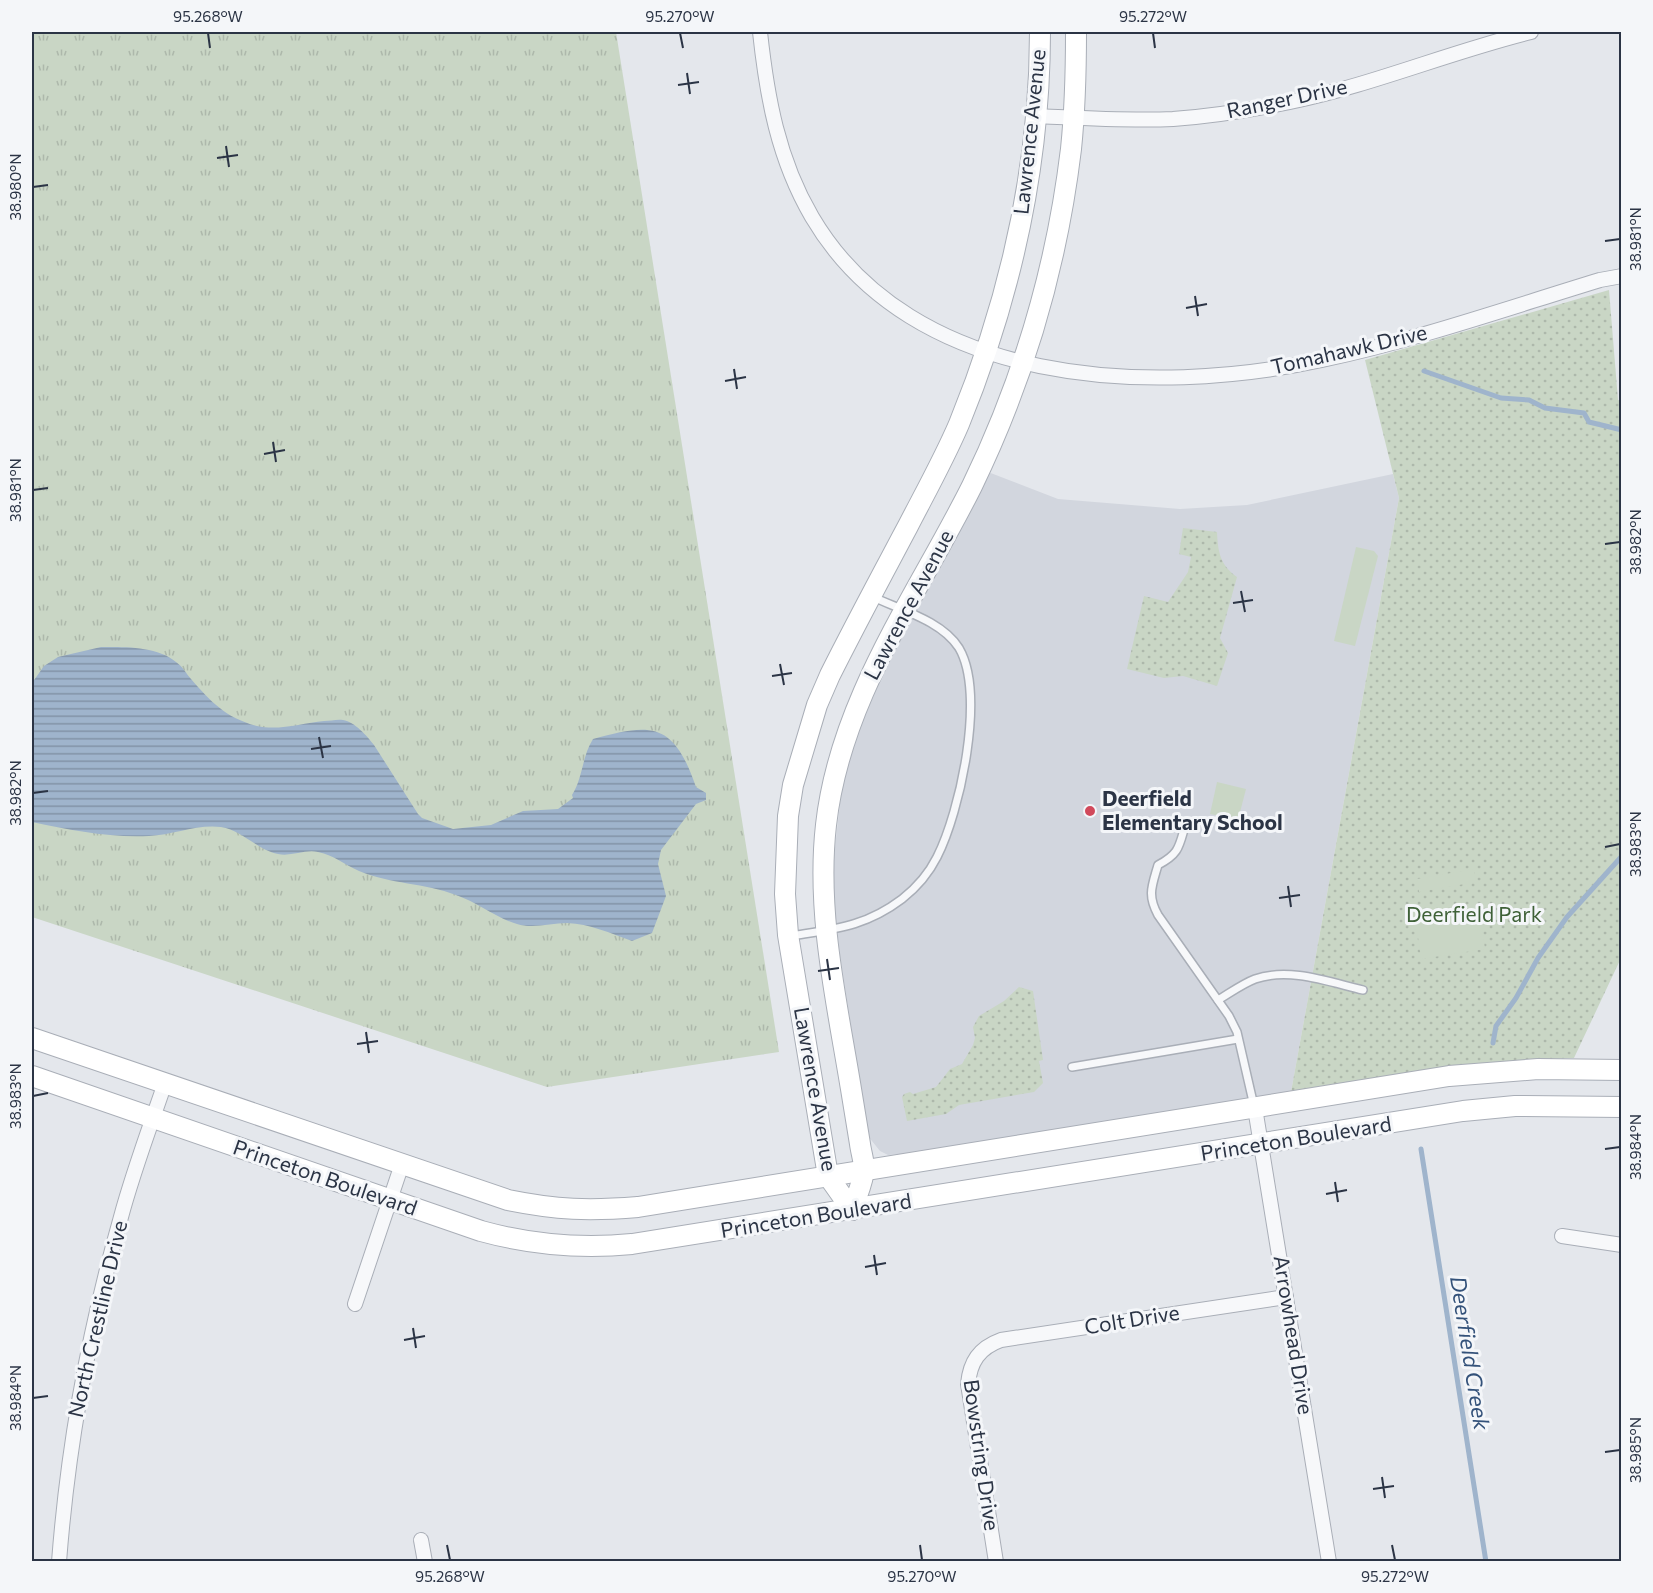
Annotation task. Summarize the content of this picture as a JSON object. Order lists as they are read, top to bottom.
{
  "streets": {
    "street": [
      "Ranger Drive",
      "Lawrence Avenue",
      "Tomahawk Drive",
      "Princeton Boulevard",
      "North Crestline Drive",
      "Colt Drive",
      "Arrowhead Drive",
      "Bowstring Drive"
    ]
  },
  "crossings": [
    ["Ranger Drive", "Lawrence Avenue"],
    ["Lawrence Avenue", "Tomahawk Drive"],
    ["Lawrence Avenue", "Princeton Boulevard"],
    ["Princeton Boulevard", "North Crestline Drive"],
    ["Princeton Boulevard", "Arrowhead Drive"],
    ["Colt Drive", "Arrowhead Drive"],
    ["Colt Drive", "Bowstring Drive"]
  ],
  "water": ["Deerfield Creek"],
  "parks": ["Deerfield Park"],
  "places": ["Deerfield Elementary School"],
  "coordinates": [
    "95.268°W",
    "95.270°W",
    "95.272°W",
    "38.980°N",
    "38.981°N",
    "38.982°N",
    "38.983°N",
    "38.984°N",
    "38.985°N"
  ]
}
